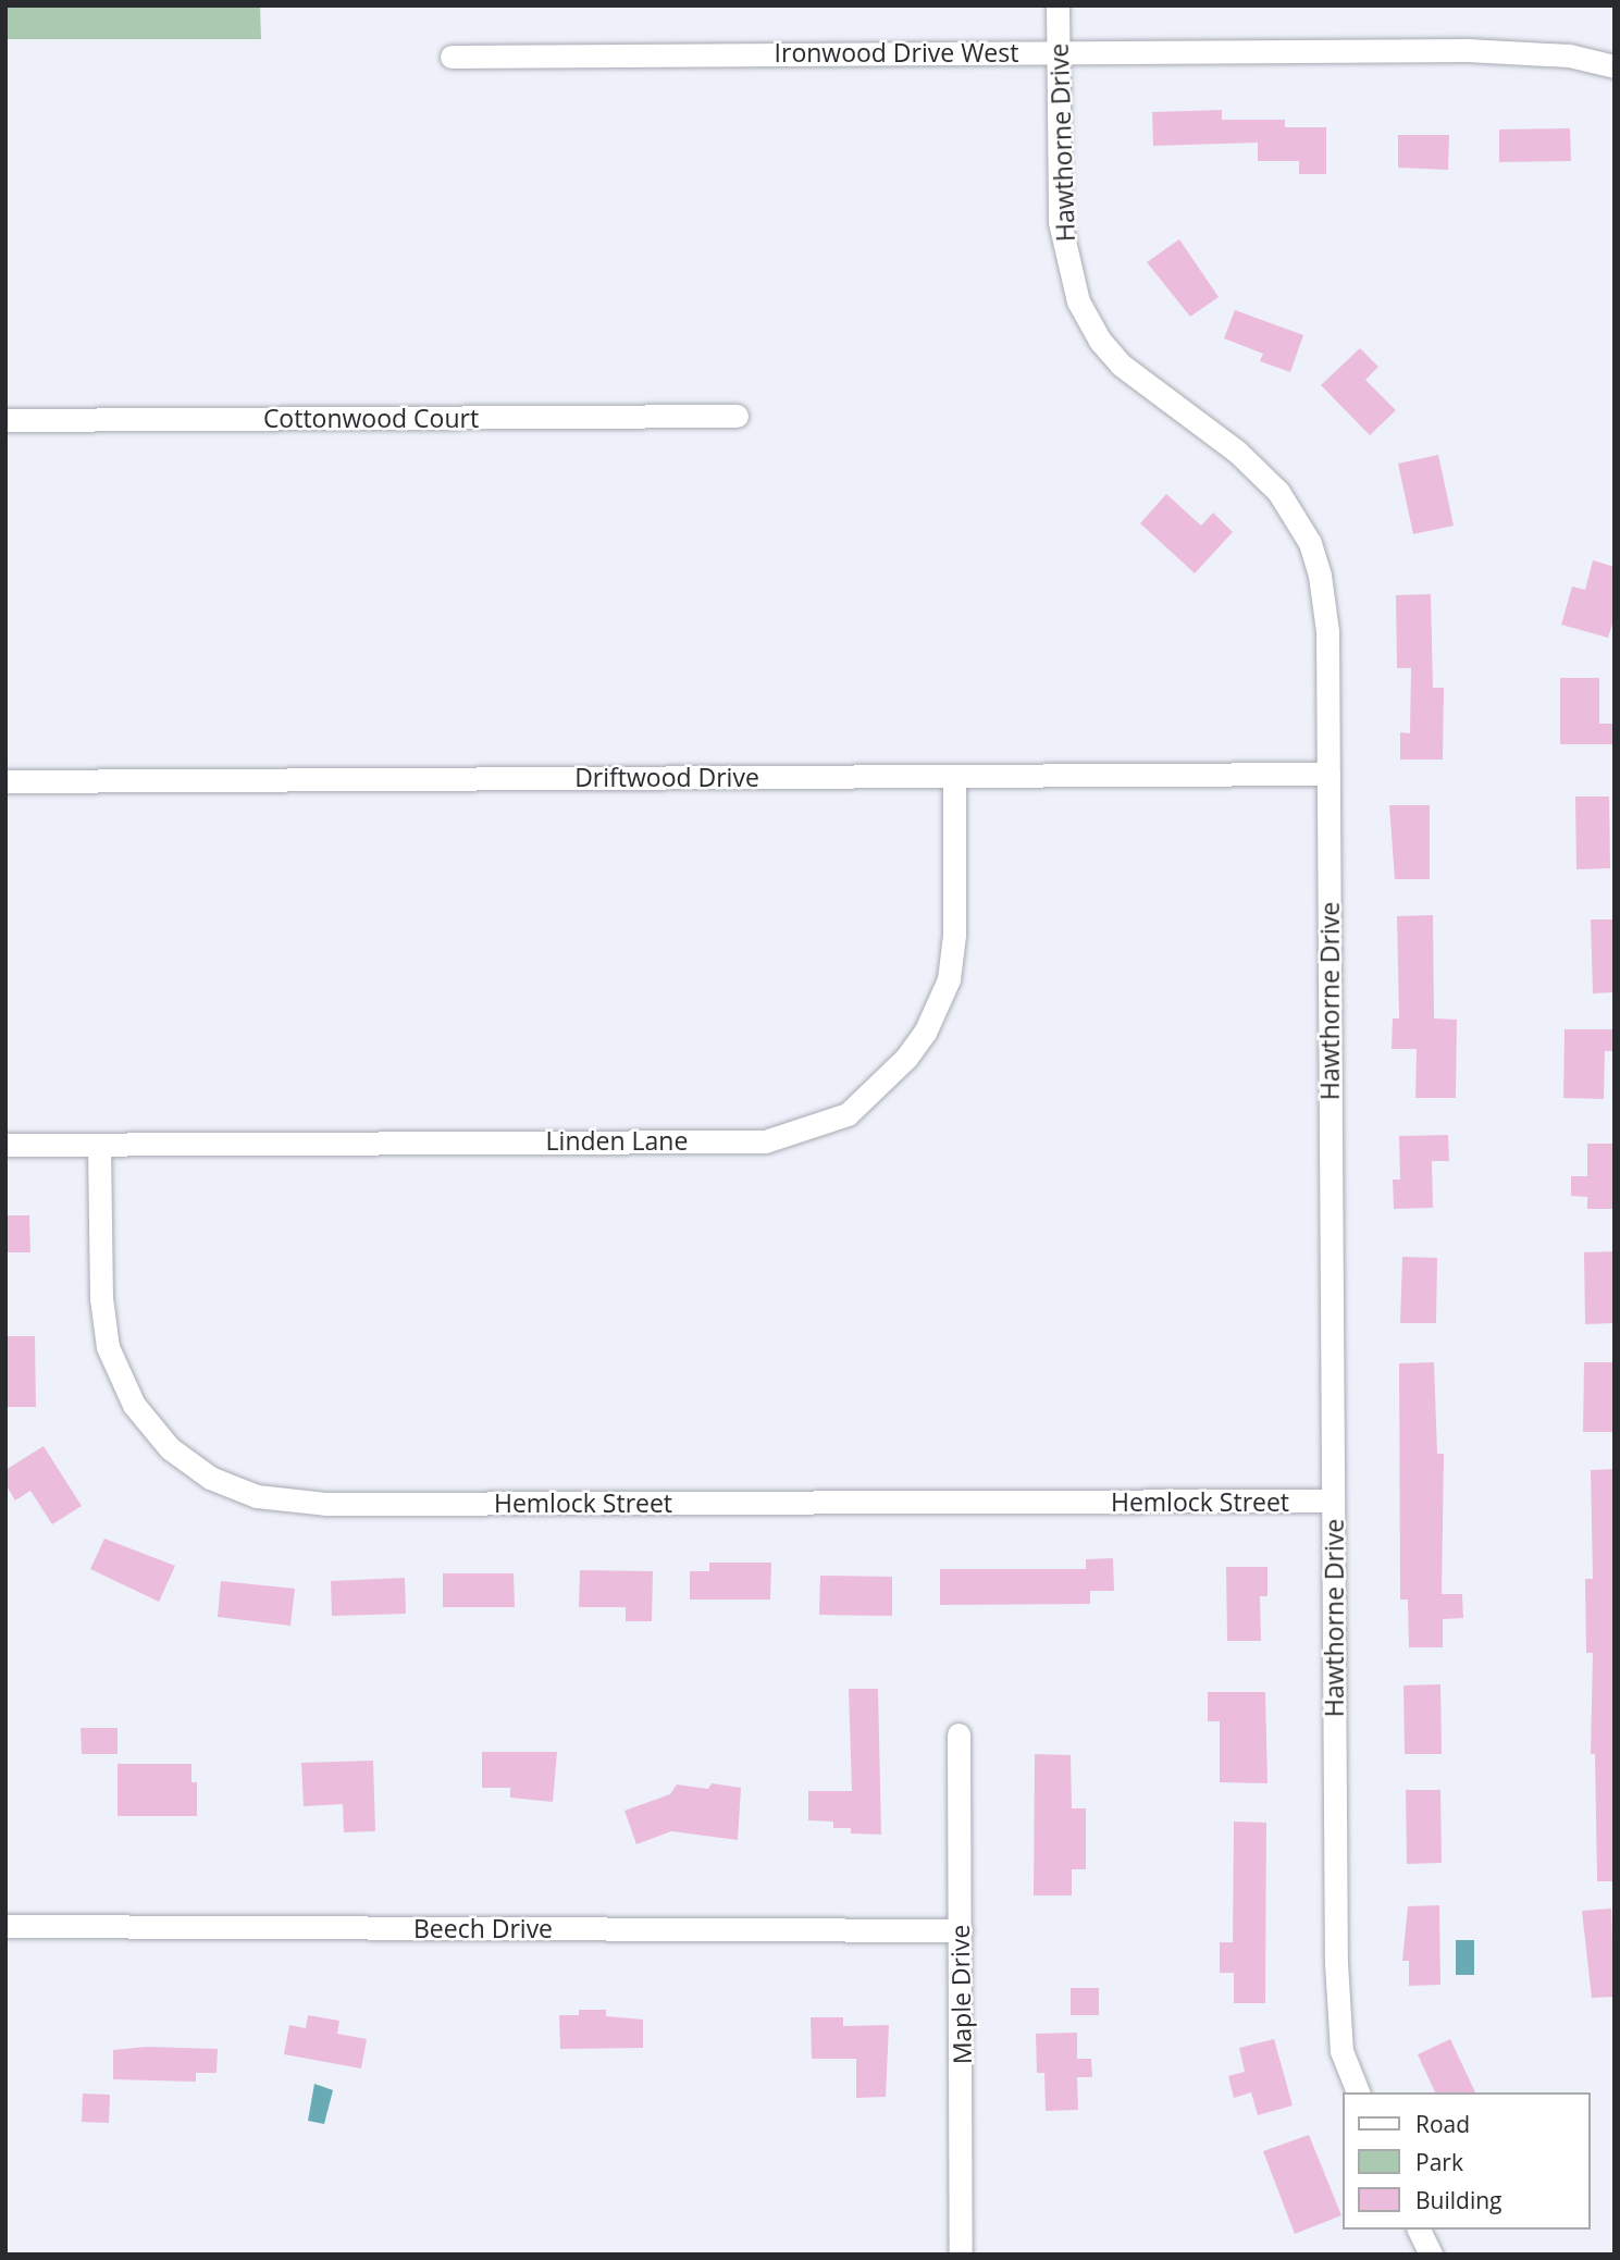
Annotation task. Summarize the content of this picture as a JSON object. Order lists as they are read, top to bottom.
{
  "streets": {
    "street": [
      "Ironwood Drive West",
      "Hawthorne Drive",
      "Cottonwood Court",
      "Driftwood Drive",
      "Linden Lane",
      "Hemlock Street",
      "Beech Drive",
      "Maple Drive"
    ]
  },
  "crossings": [
    ["Ironwood Drive West", "Hawthorne Drive"],
    ["Hawthorne Drive", "Driftwood Drive"],
    ["Hawthorne Drive", "Hemlock Street"],
    ["Driftwood Drive", "Linden Lane"],
    ["Linden Lane", "Hemlock Street"],
    ["Beech Drive", "Maple Drive"]
  ],
  "legend": ["Road", "Park", "Building"]
}
